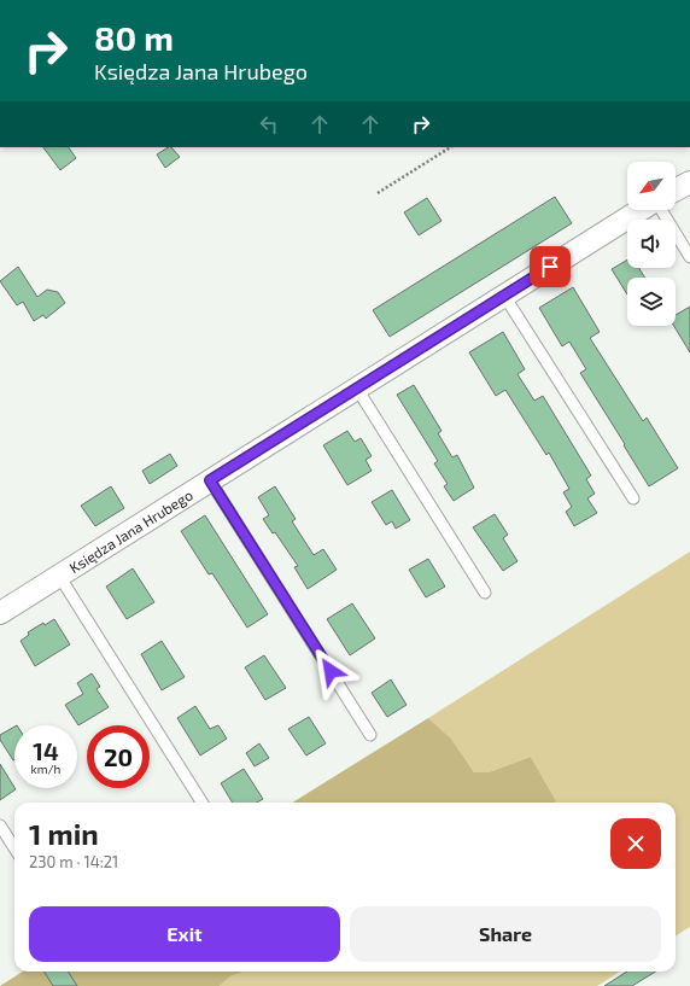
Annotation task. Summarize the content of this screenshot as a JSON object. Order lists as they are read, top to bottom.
{
  "streets": {
    "street": ["Księdza Jana Hrubego"]
  },
  "north": "bottom left",
  "page": {
    "turn": ["80 m", "Księdza Jana Hrubego"],
    "speed": "14 km/h",
    "limit": "20",
    "heading": ["1 min", "230 m · 14:21"],
    "buttons": ["Exit", "Share"]
  }
}
